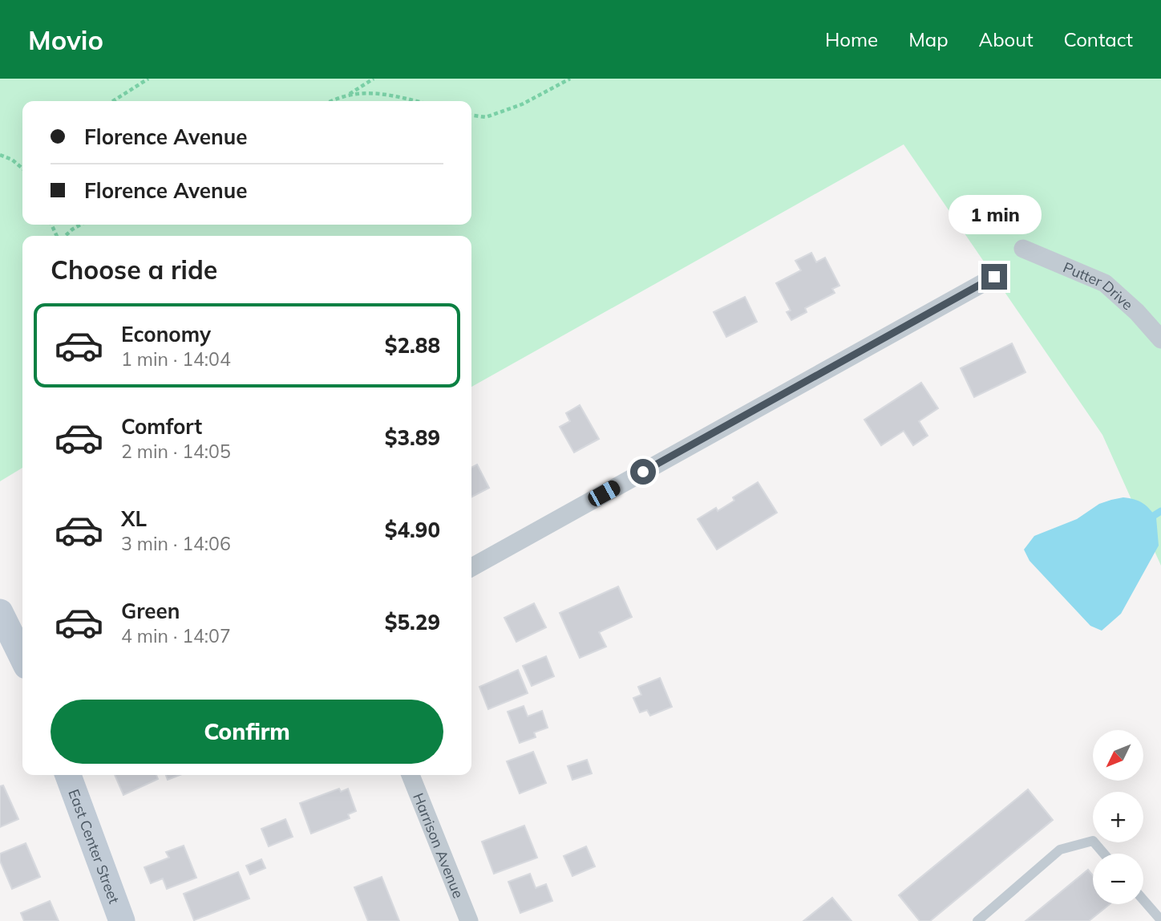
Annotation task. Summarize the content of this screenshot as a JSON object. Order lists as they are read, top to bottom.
{
  "streets": {
    "main road": ["East Center Street"],
    "street": ["Putter Drive", "Harrison Avenue"]
  },
  "north": "bottom left",
  "page": {
    "header": "Movio",
    "nav": [
      "Home",
      "Map",
      "About",
      "Contact"
    ],
    "banner": ["Florence Avenue", "Florence Avenue"],
    "bubble": "1 min",
    "heading": "Choose a ride",
    "list": [
      {
        "name": "Economy",
        "note": "1 min · 14:04",
        "value": "$2.88"
      },
      {
        "name": "Comfort",
        "note": "2 min · 14:05",
        "value": "$3.89"
      },
      {
        "name": "XL",
        "note": "3 min · 14:06",
        "value": "$4.90"
      },
      {
        "name": "Green",
        "note": "4 min · 14:07",
        "value": "$5.29"
      }
    ],
    "buttons": "Confirm",
    "map_buttons": ["+", "−"]
  }
}
